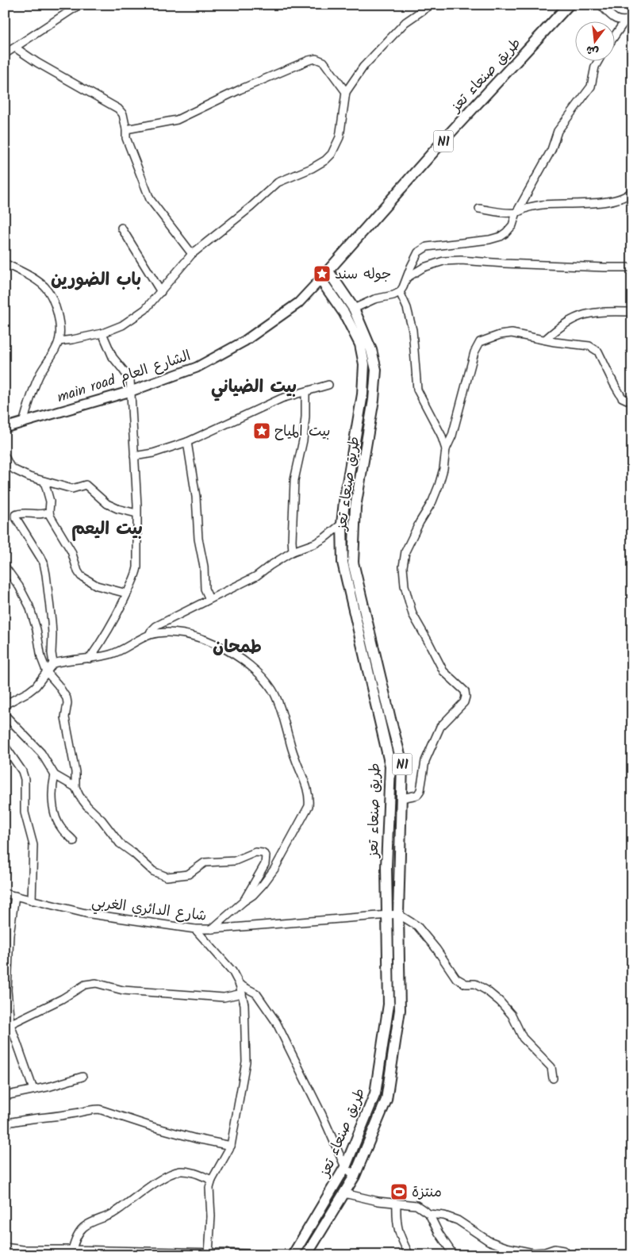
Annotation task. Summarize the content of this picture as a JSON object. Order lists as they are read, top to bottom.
{
  "streets": {
    "highway": ["طريق صنعاء تعز", "N1"],
    "main road": ["main road الشارع العام"],
    "street": ["شارع الدائري الغربي"]
  },
  "crossings": [
    ["طريق صنعاء تعز", "main road الشارع العام"],
    ["طريق صنعاء تعز", "شارع الدائري الغربي"]
  ],
  "districts": [
    "باب الضورين",
    "بيت الضياني",
    "بيت اليعم",
    "طمحان"
  ],
  "places": {
    "place": ["جوله سند", "بيت المياح"],
    "sports": ["منتزة"]
  },
  "north": "bottom"
}
